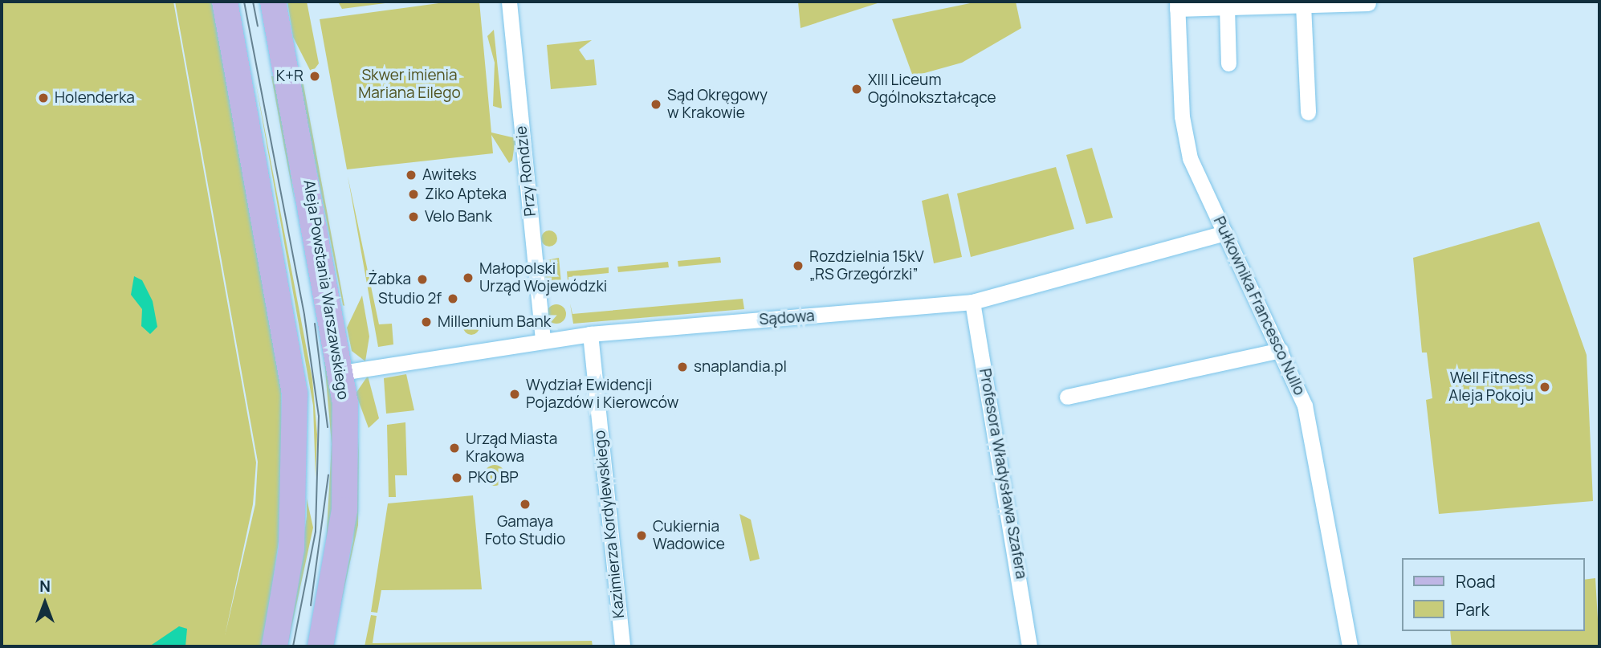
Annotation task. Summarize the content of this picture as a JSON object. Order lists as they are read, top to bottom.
{
  "streets": {
    "main road": ["Aleja Powstania Warszawskiego"],
    "street": [
      "Przy Rondzie",
      "Pułkownika Francesco Nullo",
      "Sądowa",
      "Profesora Władysława Szafera",
      "Kazimierza Kordylewskiego"
    ]
  },
  "crossings": [
    ["Przy Rondzie", "Sądowa"],
    ["Aleja Powstania Warszawskiego", "Sądowa"],
    ["Pułkownika Francesco Nullo", "Sądowa"],
    ["Sądowa", "Profesora Władysława Szafera"],
    ["Sądowa", "Kazimierza Kordylewskiego"]
  ],
  "parks": ["Skwer imienia Mariana Eilego"],
  "places": [
    "K+R",
    "XIII Liceum Ogólnokształcące",
    "Holenderka",
    "Sąd Okręgowy w Krakowie",
    "Awiteks",
    "Ziko Apteka",
    "Velo Bank",
    "Rozdzielnia 15kV „RS Grzegórzki”",
    "Małopolski Urząd Wojewódzki",
    "Żabka",
    "Studio 2f",
    "Millennium Bank",
    "snaplandia.pl",
    "Well Fitness Aleja Pokoju",
    "Wydział Ewidencji Pojazdów i Kierowców",
    "Urząd Miasta Krakowa",
    "PKO BP",
    "Gamaya Foto Studio",
    "Cukiernia Wadowice"
  ],
  "legend": ["Road", "Park"],
  "north": "top"
}
